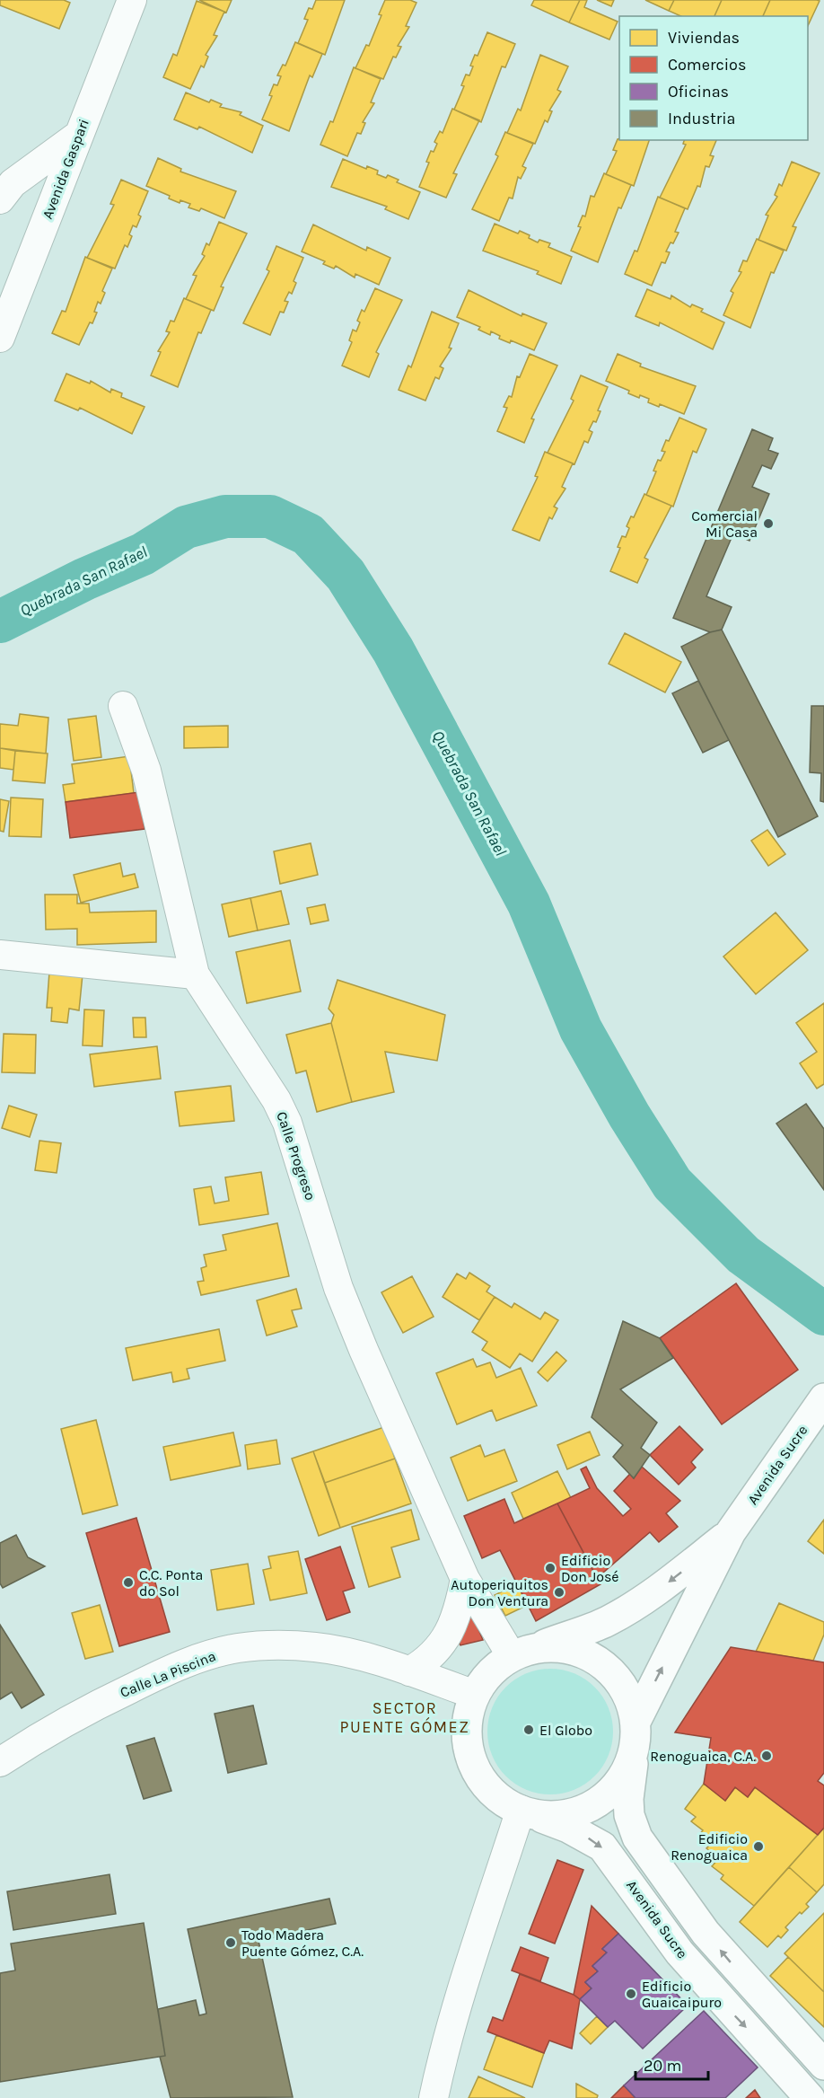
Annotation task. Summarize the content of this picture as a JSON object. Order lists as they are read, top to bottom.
{
  "streets": {
    "street": [
      "Avenida Gaspari",
      "Calle Progreso",
      "Avenida Sucre",
      "Calle La Piscina"
    ]
  },
  "crossings": [
    ["Calle Progreso", "Avenida Sucre"],
    ["Calle Progreso", "Calle La Piscina"],
    ["Avenida Sucre", "Calle La Piscina"]
  ],
  "districts": ["SECTOR PUENTE GÓMEZ"],
  "water": ["Quebrada San Rafael"],
  "places": [
    "Comercial Mi Casa",
    "Edificio Don José",
    "C.C. Ponta do Sol",
    "Autoperiquitos Don Ventura",
    "El Globo",
    "Renoguaica, C.A.",
    "Edificio Renoguaica",
    "Todo Madera Puente Gómez, C.A.",
    "Edificio Guaicaipuro"
  ],
  "legend": [
    "Viviendas",
    "Comercios",
    "Oficinas",
    "Industria"
  ],
  "scale_bar": "20 m"
}
